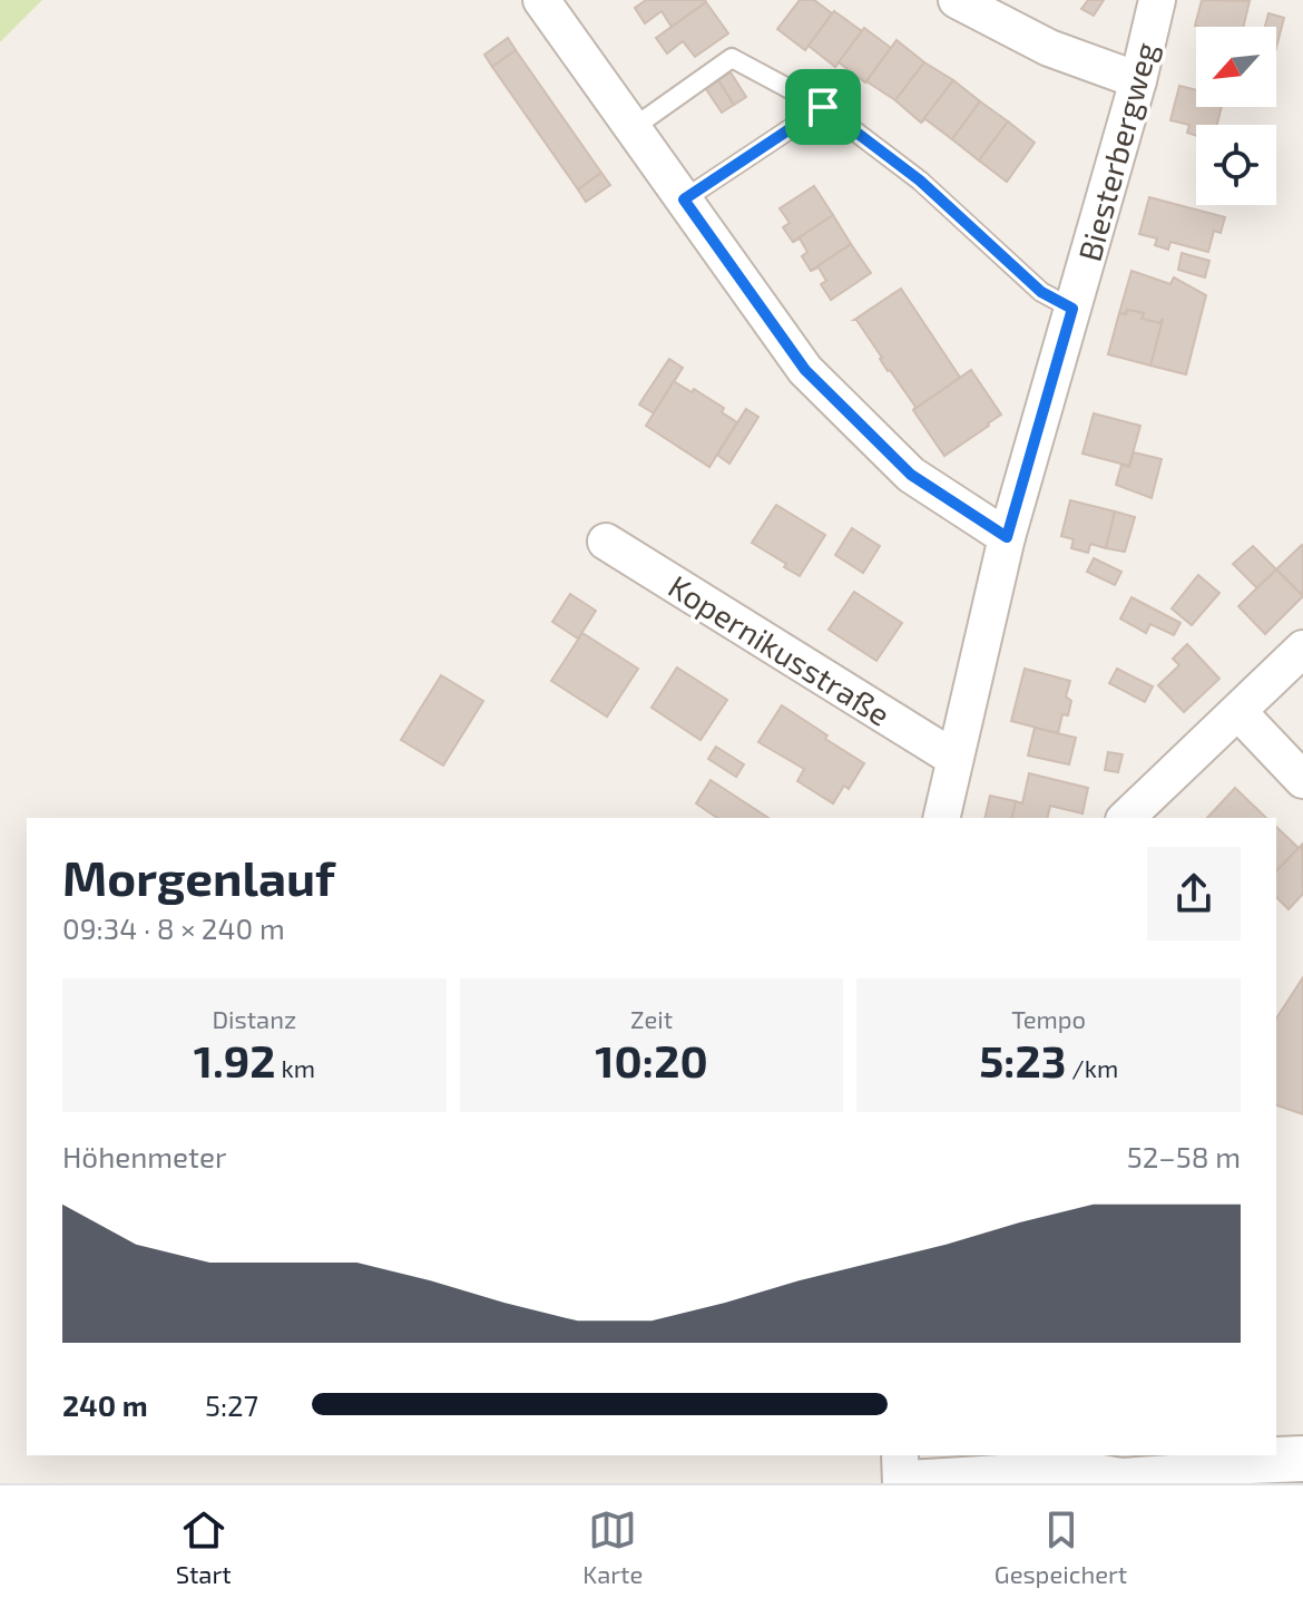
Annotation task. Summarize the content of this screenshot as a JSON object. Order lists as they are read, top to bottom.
{
  "streets": {
    "street": ["Biesterbergweg", "Kopernikusstraße"]
  },
  "crossings": [
    ["Biesterbergweg", "Kopernikusstraße"]
  ],
  "north": "bottom left",
  "page": {
    "heading": ["Morgenlauf", "09:34 · 8 × 240 m"],
    "stats": [
      ["Distanz", "1.92 km"],
      ["Zeit", "10:20"],
      ["Tempo", "5:23 /km"]
    ],
    "chart": ["Höhenmeter", "52–58 m"],
    "list": [
      {
        "name": "240 m",
        "note": "5:27"
      }
    ],
    "tabs": ["Start", "Karte", "Gespeichert"]
  }
}
